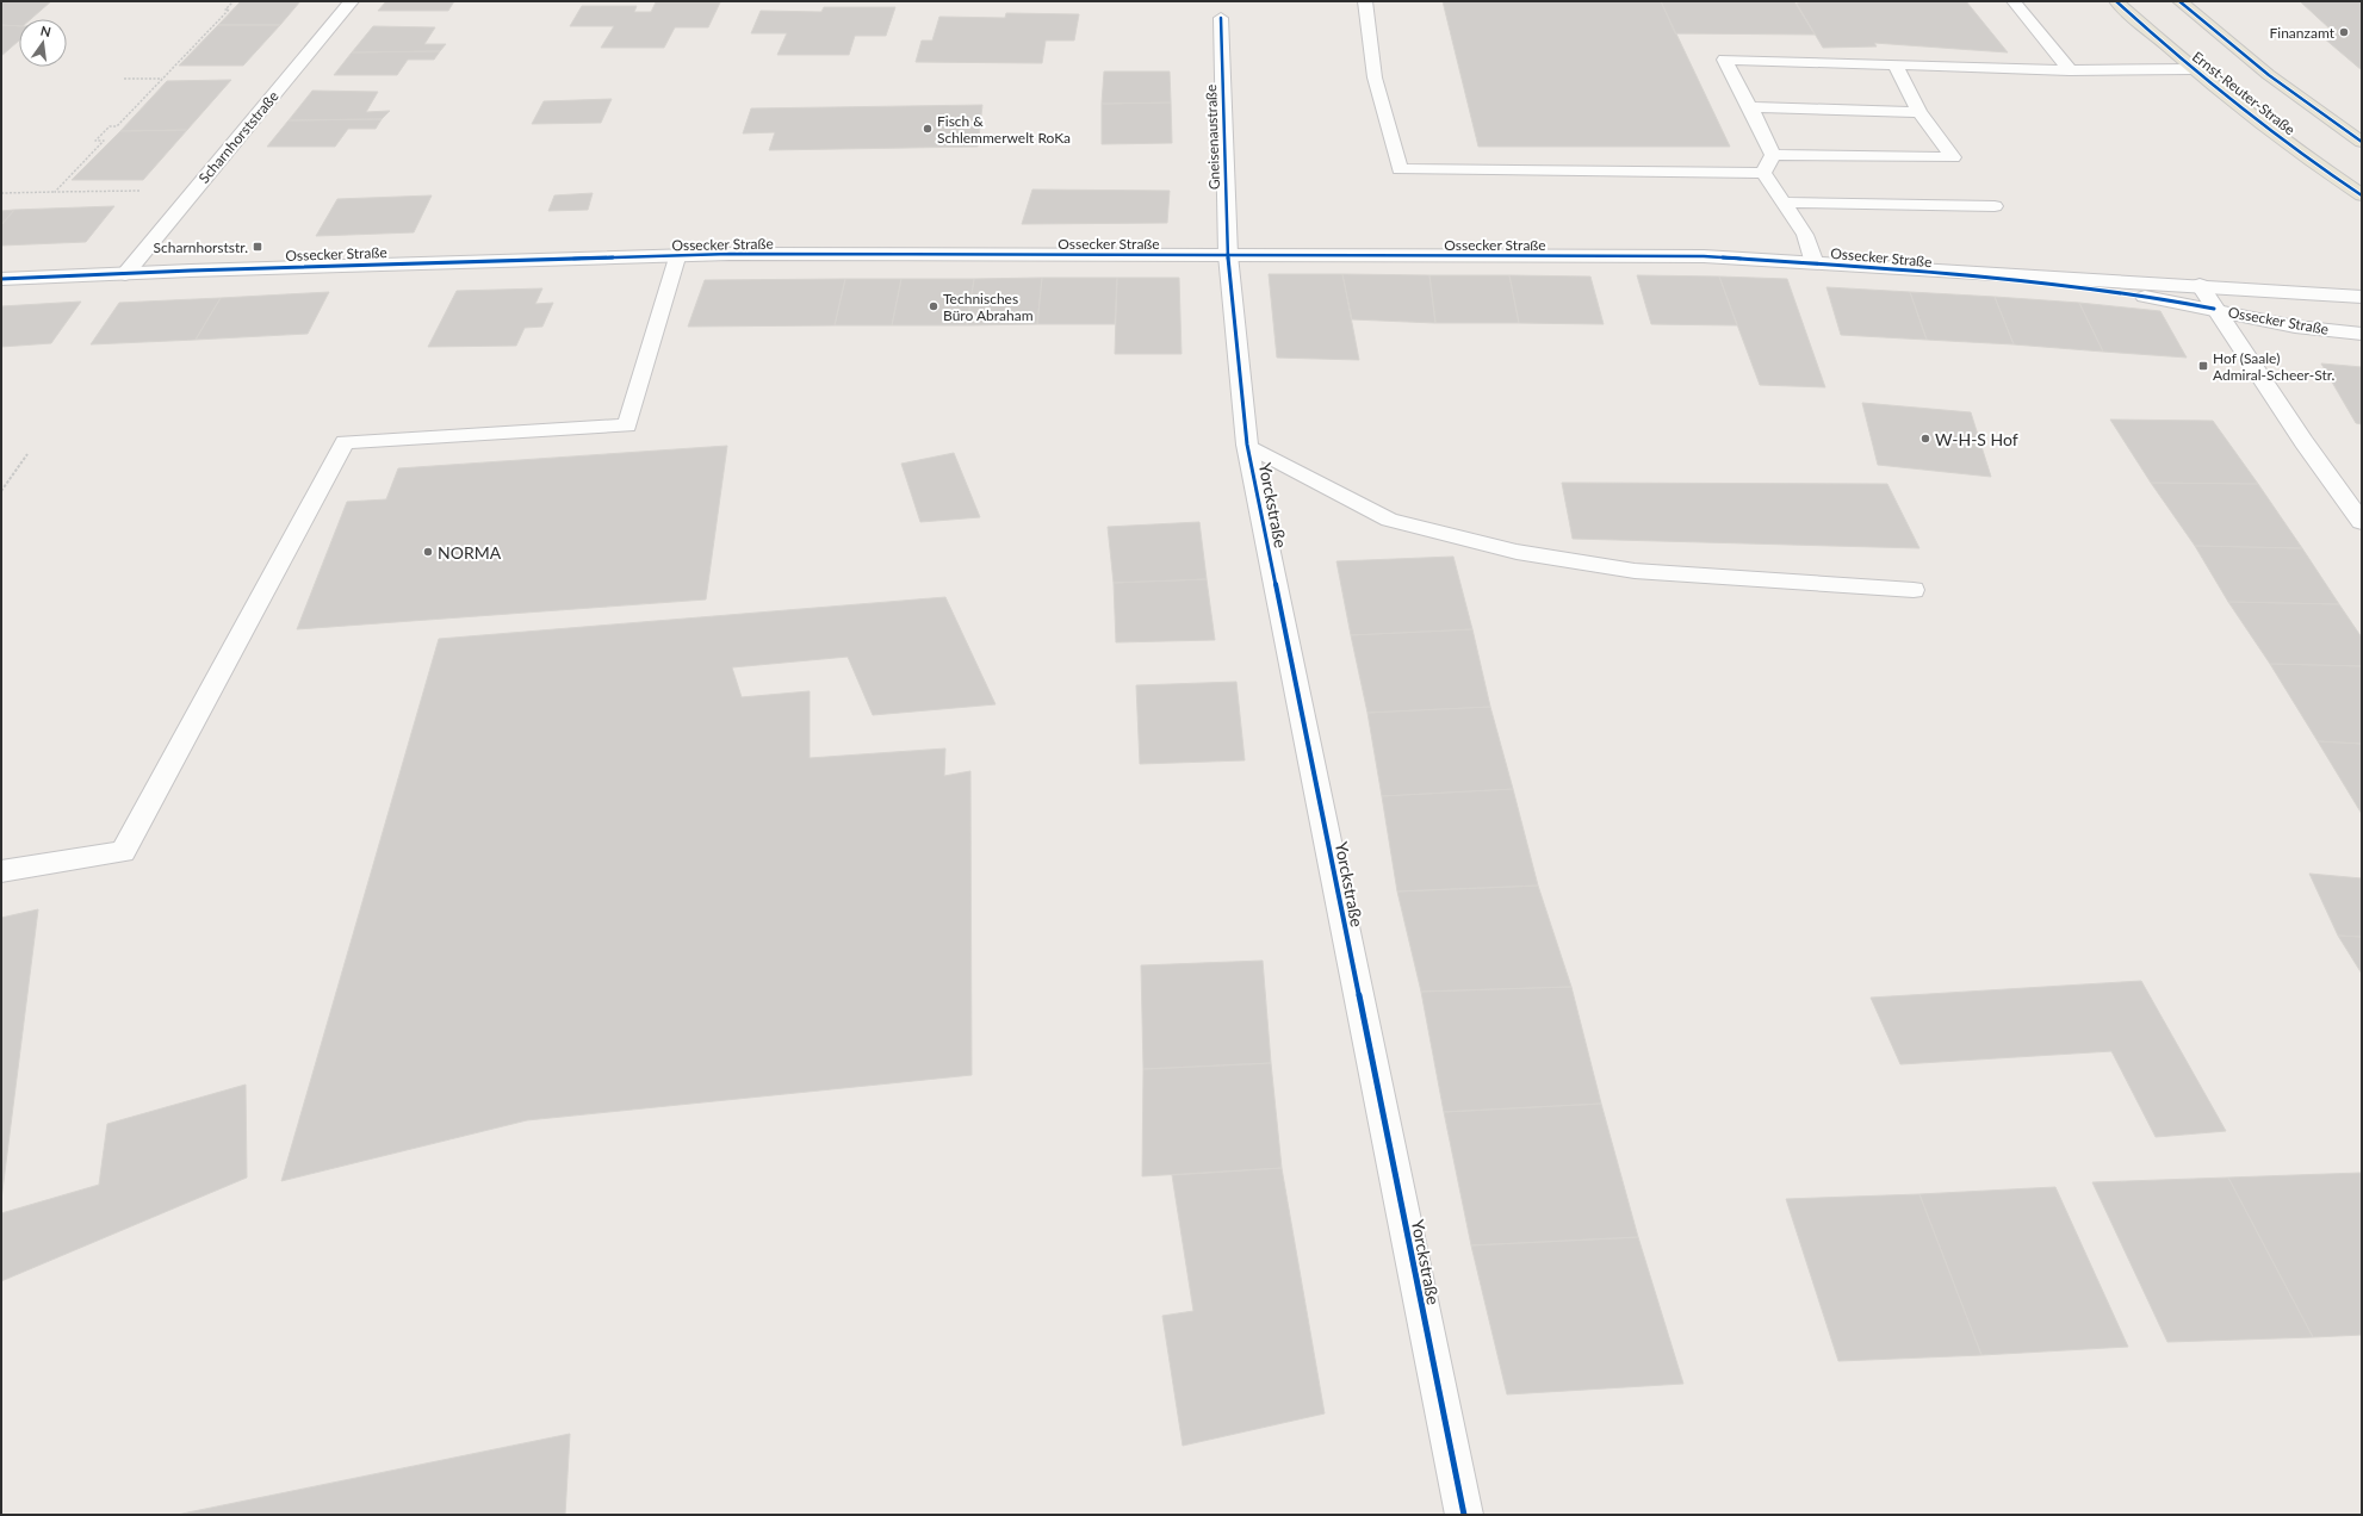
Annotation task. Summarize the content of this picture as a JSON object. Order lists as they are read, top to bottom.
{
  "streets": {
    "main road": ["Ernst-Reuter-Straße"],
    "street": [
      "Scharnhorststraße",
      "Gneisenaustraße",
      "Ossecker Straße",
      "Yorckstraße"
    ]
  },
  "crossings": [
    ["Scharnhorststraße", "Ossecker Straße"],
    ["Gneisenaustraße", "Ossecker Straße"],
    ["Gneisenaustraße", "Yorckstraße"],
    ["Ossecker Straße", "Yorckstraße"]
  ],
  "places": {
    "other": [
      "Finanzamt",
      "Fisch & Schlemmerwelt RoKa",
      "Technisches Büro Abraham",
      "W-H-S Hof",
      "NORMA"
    ],
    "transit": ["Scharnhorststr.", "Hof (Saale) Admiral-Scheer-Str."]
  },
  "north": "top"
}
